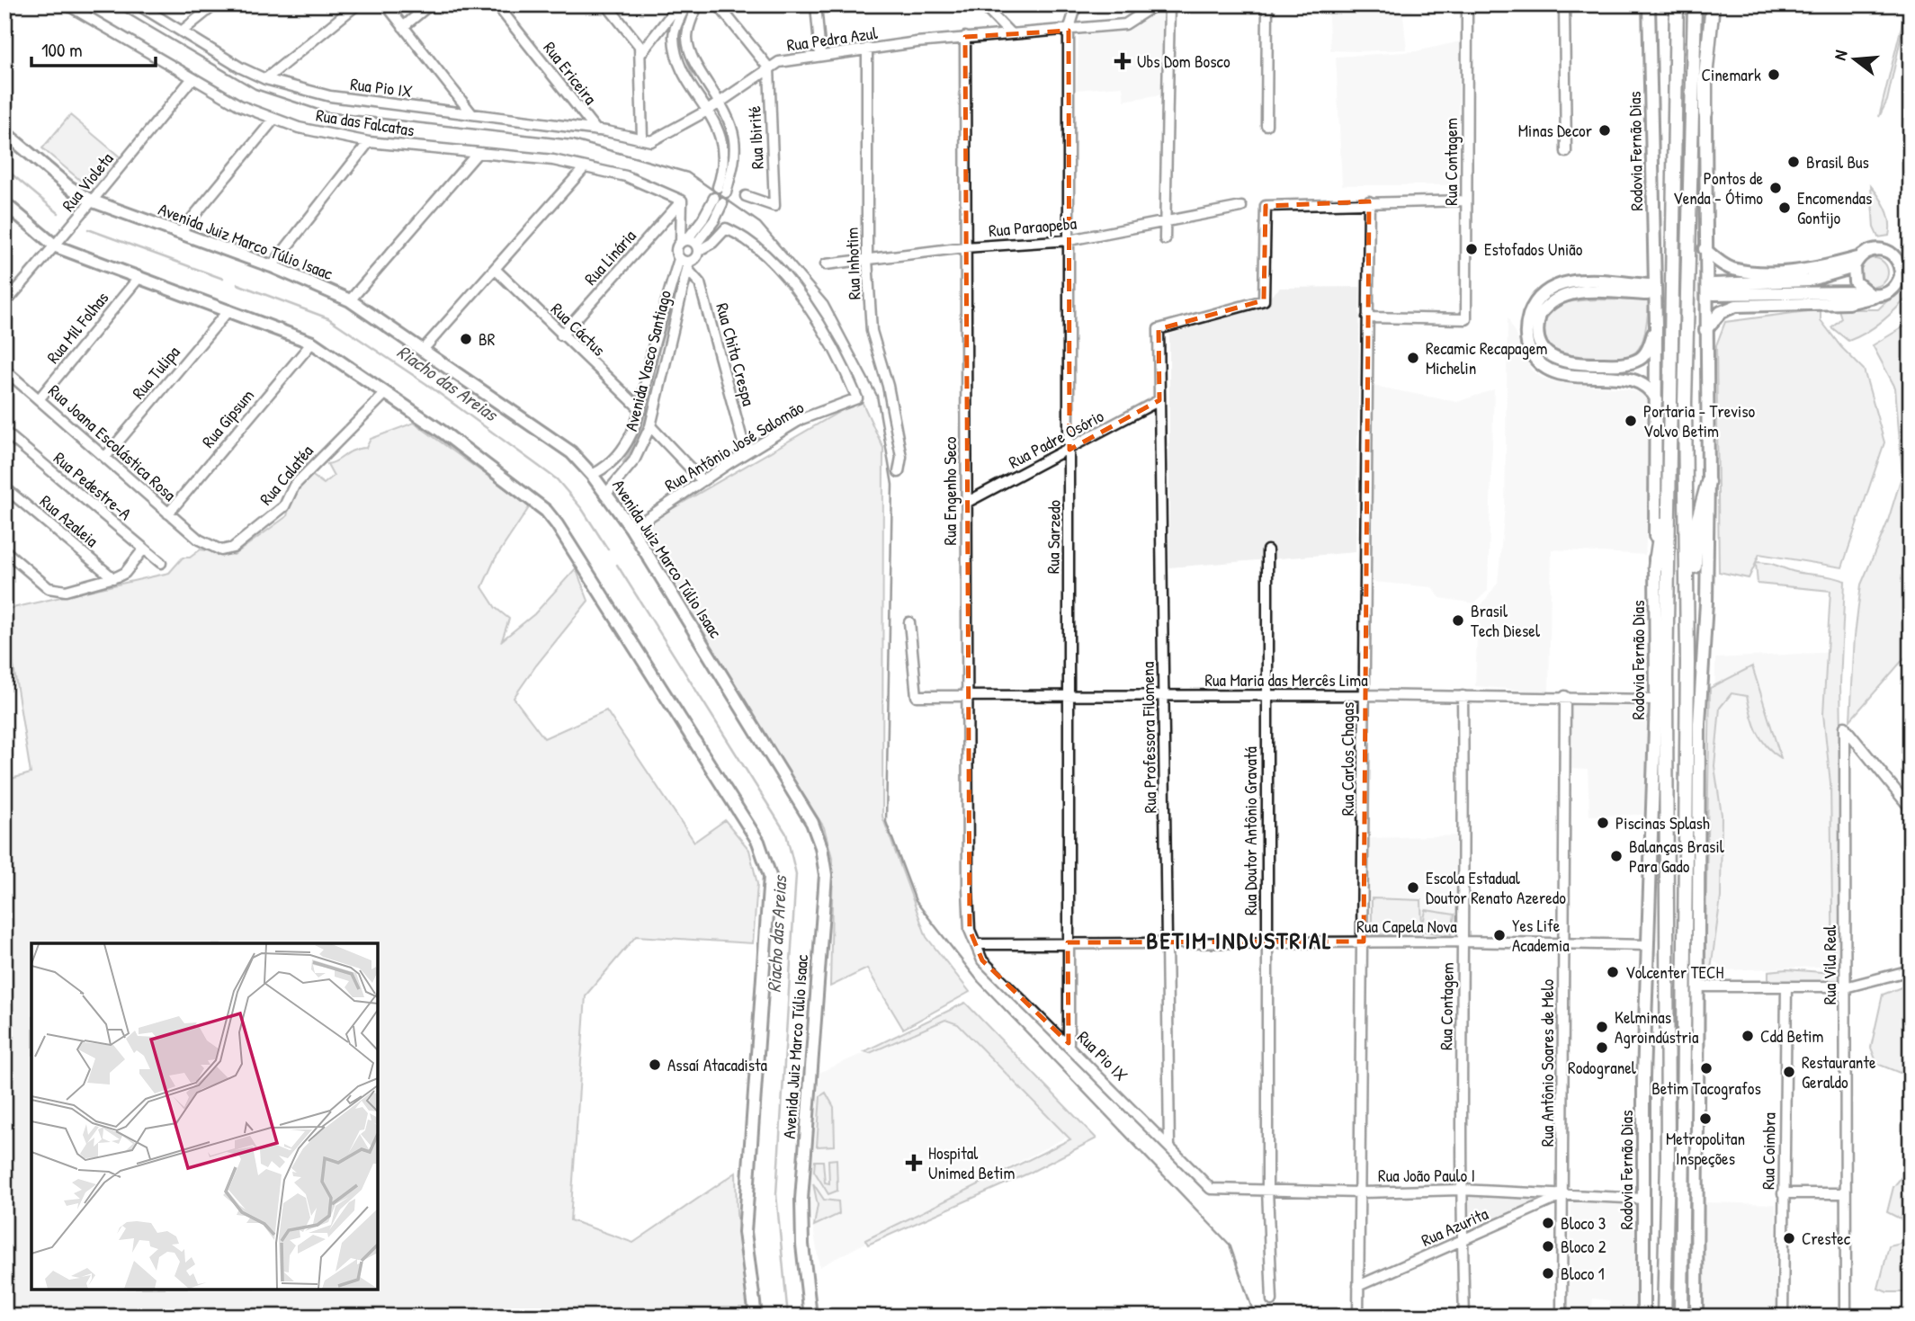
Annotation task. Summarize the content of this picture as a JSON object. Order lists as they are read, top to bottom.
{
  "streets": {
    "highway": ["Rodovia Fernão Dias"],
    "main road": ["Avenida Juiz Marco Túlio Isaac"],
    "street": [
      "Rua Pedra Azul",
      "Rua Ericeira",
      "Rua Pio IX",
      "Rua das Falcatas",
      "Rua Ibirité",
      "Rua Contagem",
      "Rua Violeta",
      "Rua Paraopeba",
      "Rua Linária",
      "Rua Inhotim",
      "Rua Mil Folhas",
      "Rua Cáctus",
      "Rua Chita Crespa",
      "Avenida Vasco Santiago",
      "Rua Tulipa",
      "Rua Gipsum",
      "Rua Padre Osório",
      "Rua Joana Escolástica Rosa",
      "Rua Antônio José Salomão",
      "Rua Calatéa",
      "Rua Pedestre-A",
      "Rua Engenho Seco",
      "Rua Azaleia",
      "Rua Sarzedo",
      "Rua Maria das Mercês Lima",
      "Rua Professora Filomena",
      "Rua Carlos Chagas",
      "Rua Doutor Antônio Gravatá",
      "Rua Capela Nova",
      "Rua Vila Real",
      "Rua Antônio Soares de Melo",
      "Rua Coimbra",
      "Rua João Paulo I",
      "Rua Azurita"
    ]
  },
  "crossings": [
    ["Rua Pedra Azul", "Rua Pio IX"],
    ["Rua Pedra Azul", "Rua Ibirité"],
    ["Rua Pedra Azul", "Rua Inhotim"],
    ["Rua Pedra Azul", "Rua Engenho Seco"],
    ["Rua Pedra Azul", "Rua Sarzedo"],
    ["Rua Ericeira", "Rua Pio IX"],
    ["Rua Pio IX", "Rua Engenho Seco"],
    ["Rua Pio IX", "Rua Sarzedo"],
    ["Rua Pio IX", "Rua Professora Filomena"],
    ["Rua Pio IX", "Rua Capela Nova"],
    ["Rua Pio IX", "Rua João Paulo I"],
    ["Rua das Falcatas", "Rua Violeta"],
    ["Rua das Falcatas", "Rua Linária"],
    ["Rodovia Fernão Dias", "Rua Maria das Mercês Lima"],
    ["Rodovia Fernão Dias", "Rua Capela Nova"],
    ["Rodovia Fernão Dias", "Rua João Paulo I"],
    ["Rua Contagem", "Rua Maria das Mercês Lima"],
    ["Rua Contagem", "Rua Carlos Chagas"],
    ["Rua Contagem", "Rua Capela Nova"],
    ["Rua Contagem", "Rua João Paulo I"],
    ["Rua Contagem", "Rua Azurita"],
    ["Rua Violeta", "Avenida Juiz Marco Túlio Isaac"],
    ["Rua Paraopeba", "Rua Inhotim"],
    ["Rua Paraopeba", "Rua Engenho Seco"],
    ["Rua Paraopeba", "Rua Sarzedo"],
    ["Avenida Juiz Marco Túlio Isaac", "Avenida Vasco Santiago"],
    ["Avenida Juiz Marco Túlio Isaac", "Rua Antônio José Salomão"],
    ["Rua Linária", "Rua Cáctus"],
    ["Rua Mil Folhas", "Rua Joana Escolástica Rosa"],
    ["Rua Cáctus", "Avenida Vasco Santiago"],
    ["Rua Chita Crespa", "Avenida Vasco Santiago"],
    ["Rua Chita Crespa", "Rua Antônio José Salomão"],
    ["Avenida Vasco Santiago", "Rua Antônio José Salomão"],
    ["Rua Tulipa", "Rua Joana Escolástica Rosa"],
    ["Rua Gipsum", "Rua Joana Escolástica Rosa"],
    ["Rua Padre Osório", "Rua Engenho Seco"],
    ["Rua Padre Osório", "Rua Sarzedo"],
    ["Rua Padre Osório", "Rua Professora Filomena"],
    ["Rua Joana Escolástica Rosa", "Rua Calatéa"],
    ["Rua Engenho Seco", "Rua Maria das Mercês Lima"],
    ["Rua Engenho Seco", "Rua Capela Nova"],
    ["Rua Sarzedo", "Rua Maria das Mercês Lima"],
    ["Rua Sarzedo", "Rua Capela Nova"],
    ["Rua Maria das Mercês Lima", "Rua Professora Filomena"],
    ["Rua Maria das Mercês Lima", "Rua Carlos Chagas"],
    ["Rua Maria das Mercês Lima", "Rua Doutor Antônio Gravatá"],
    ["Rua Maria das Mercês Lima", "Rua Antônio Soares de Melo"],
    ["Rua Professora Filomena", "Rua Carlos Chagas"],
    ["Rua Professora Filomena", "Rua Capela Nova"],
    ["Rua Carlos Chagas", "Rua Capela Nova"],
    ["Rua Carlos Chagas", "Rua João Paulo I"],
    ["Rua Carlos Chagas", "Rua Azurita"],
    ["Rua Doutor Antônio Gravatá", "Rua Capela Nova"],
    ["Rua Doutor Antônio Gravatá", "Rua João Paulo I"],
    ["Rua Capela Nova", "Rua Antônio Soares de Melo"],
    ["Rua Antônio Soares de Melo", "Rua João Paulo I"],
    ["Rua Antônio Soares de Melo", "Rua Azurita"],
    ["Rua João Paulo I", "Rua Azurita"]
  ],
  "districts": ["BETIM INDUSTRIAL"],
  "water": ["Riacho das Areias"],
  "places": {
    "health": ["Ubs Dom Bosco", "Hospital Unimed Betim"],
    "other": [
      "Cinemark",
      "Minas Decor",
      "Brasil Bus",
      "Pontos de Venda - Ótimo",
      "Encomendas Gontijo",
      "Estofados União",
      "BR",
      "Recamic Recapagem Michelin",
      "Portaria - Treviso Volvo Betim",
      "Brasil Tech Diesel",
      "Piscinas Splash",
      "Balanças Brasil Para Gado",
      "Escola Estadual Doutor Renato Azeredo",
      "Yes Life Academia",
      "Volcenter TECH",
      "Kelminas Agroindústria",
      "Cdd Betim",
      "Rodogranel",
      "Assaí Atacadista",
      "Betim Tacografos",
      "Restaurante Geraldo",
      "Metropolitan Inspeções",
      "Bloco 3",
      "Crestec",
      "Bloco 2",
      "Bloco 1"
    ]
  },
  "scale_bar": "100 m",
  "north": "left"
}
